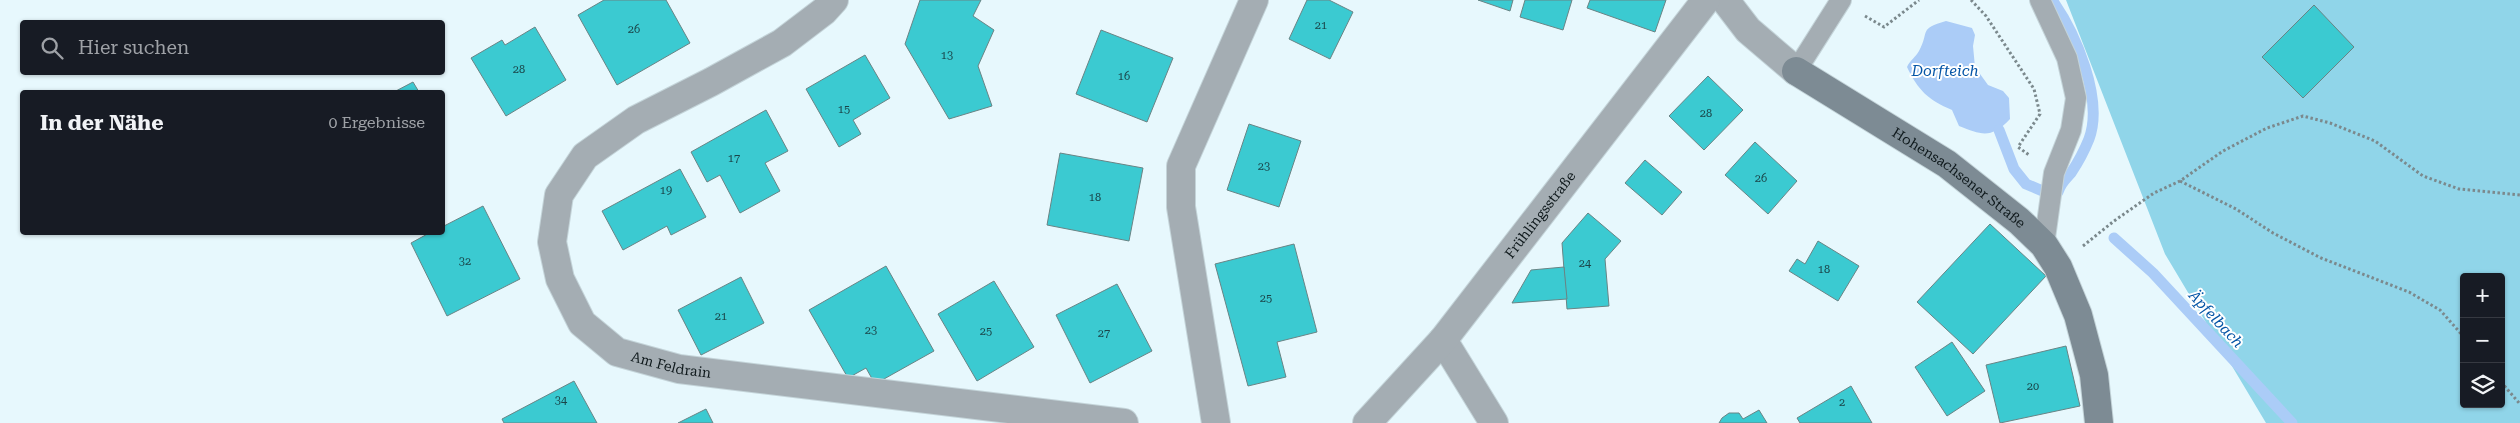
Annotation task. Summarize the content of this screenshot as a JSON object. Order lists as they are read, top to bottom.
{
  "streets": {
    "street": ["Hohensachsener Straße", "Frühlingsstraße", "Am Feldrain"]
  },
  "water": ["Dorfteich", "Äpfelbach"],
  "house_numbers": [
    "21",
    "26",
    "13",
    "28",
    "16",
    "15",
    "28",
    "17",
    "23",
    "26",
    "19",
    "18",
    "32",
    "24",
    "18",
    "25",
    "21",
    "23",
    "25",
    "27",
    "20",
    "34",
    "2"
  ],
  "page": {
    "search": "Hier suchen",
    "heading": ["In der Nähe", "0 Ergebnisse"],
    "map_buttons": ["+", "−"]
  }
}
